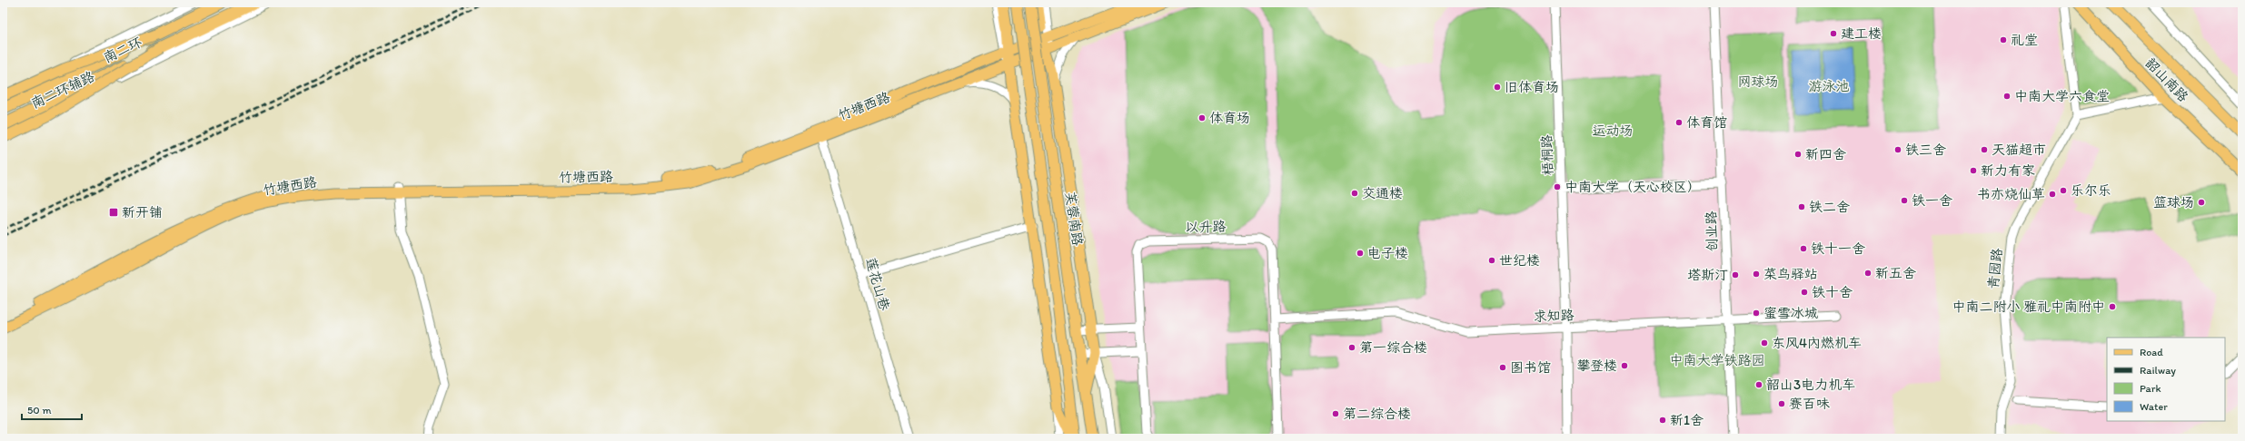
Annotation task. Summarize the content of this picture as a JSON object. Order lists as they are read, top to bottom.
{
  "streets": {
    "highway": ["南二环"],
    "main road": ["韶山南路", "竹塘西路", "芙蓉南路"],
    "street": [
      "南二环辅路",
      "梧桐路",
      "以升路",
      "创业路",
      "青园路",
      "莲花山巷",
      "求知路"
    ]
  },
  "crossings": [
    ["竹塘西路", "莲花山巷"],
    ["梧桐路", "求知路"],
    ["以升路", "求知路"],
    ["创业路", "求知路"]
  ],
  "parks": [
    "网球场",
    "游泳池",
    "运动场",
    "中南大学铁路园"
  ],
  "places": {
    "other": [
      "建工楼",
      "礼堂",
      "旧体育场",
      "中南大学六食堂",
      "体育场",
      "体育馆",
      "铁三舍",
      "天猫超市",
      "新四舍",
      "新力有家",
      "中南大学（天心校区）",
      "乐尔乐",
      "交通楼",
      "书亦烧仙草",
      "铁一舍",
      "篮球场",
      "铁二舍",
      "铁十一舍",
      "电子楼",
      "世纪楼",
      "新五舍",
      "菜鸟驿站",
      "塔斯汀",
      "铁十舍",
      "中南二附小 雅礼中南附中",
      "蜜雪冰城",
      "东风4内燃机车",
      "第一综合楼",
      "攀登楼",
      "图书馆",
      "韶山3电力机车",
      "赛百味",
      "第二综合楼",
      "新1舍"
    ],
    "transit": ["新开铺"]
  },
  "legend": [
    "Road",
    "Railway",
    "Park",
    "Water"
  ],
  "scale_bar": "50 m"
}
